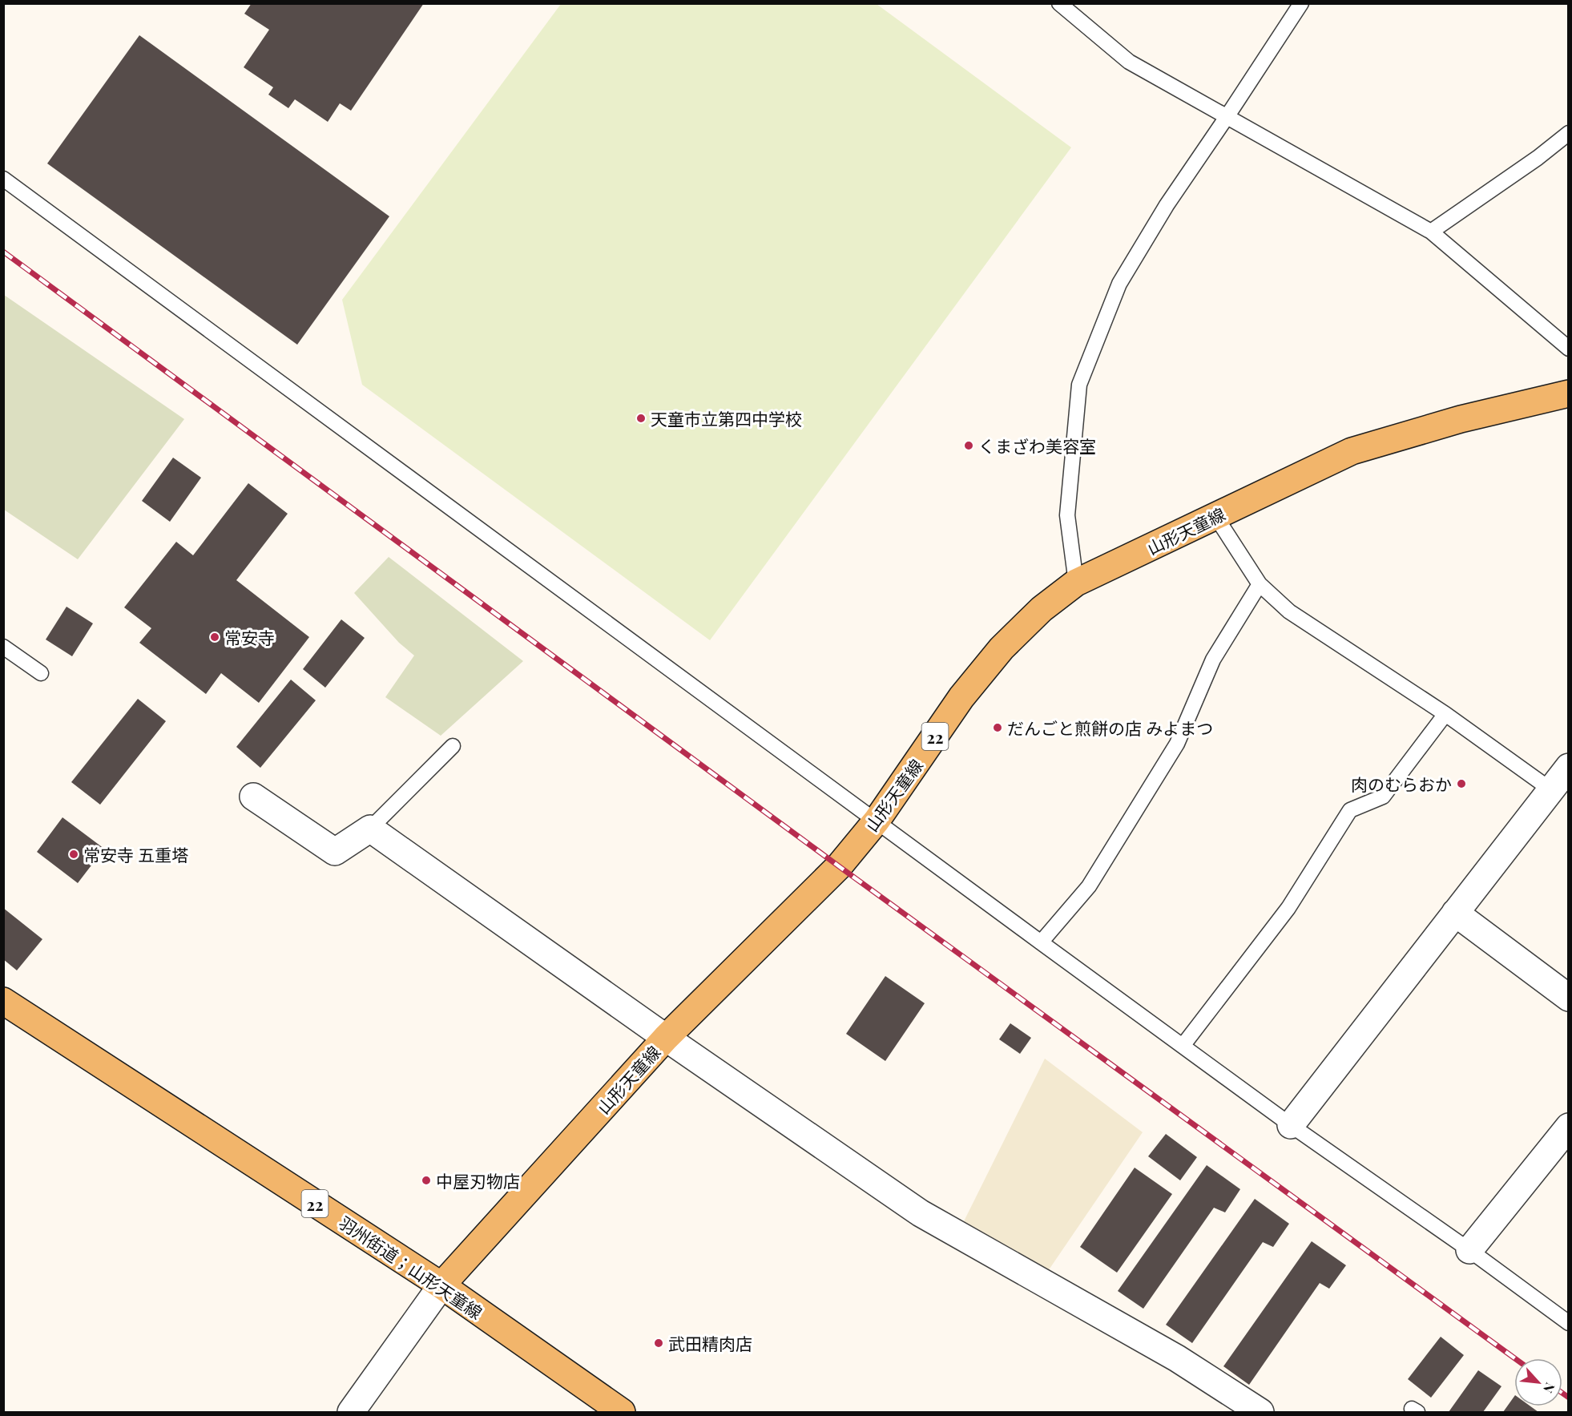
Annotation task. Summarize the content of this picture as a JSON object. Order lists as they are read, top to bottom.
{
  "streets": {
    "main road": ["山形天童線", "22", "羽州街道；山形天童線"]
  },
  "crossings": [
    ["山形天童線", "羽州街道；山形天童線"]
  ],
  "places": [
    "天童市立第四中学校",
    "くまざわ美容室",
    "常安寺",
    "だんごと煎餅の店 みよまつ",
    "肉のむらおか",
    "常安寺 五重塔",
    "中屋刃物店",
    "武田精肉店"
  ],
  "north": "bottom right"
}
